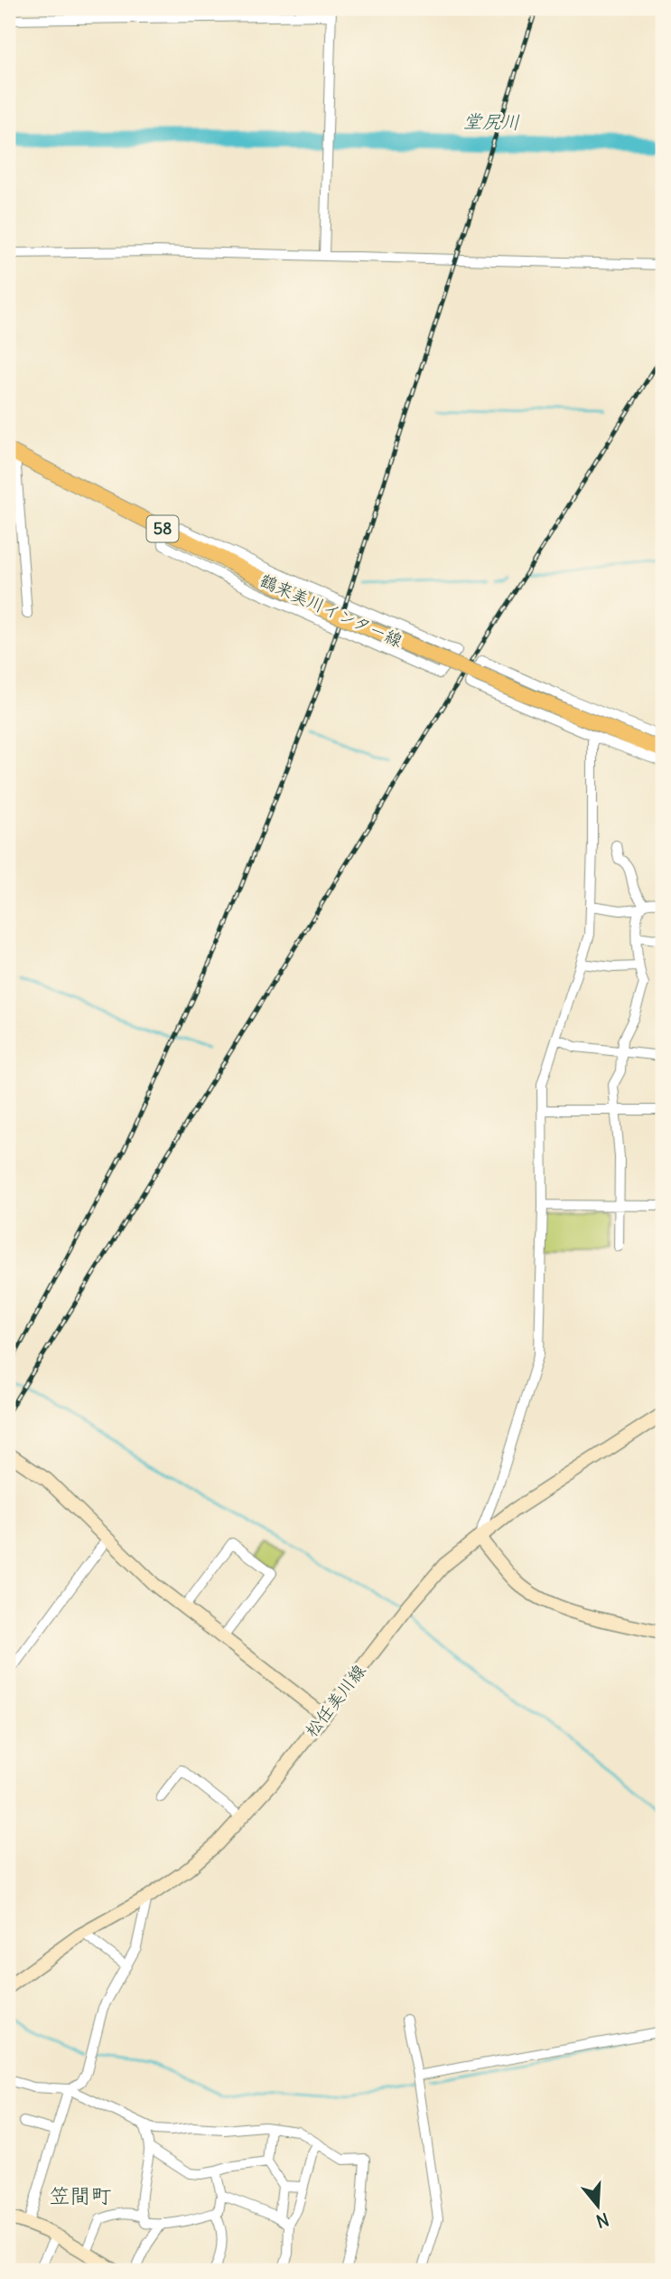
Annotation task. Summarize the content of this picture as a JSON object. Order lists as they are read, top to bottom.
{
  "streets": {
    "main road": ["58", "鶴来美川インター線", "松任美川線"]
  },
  "districts": ["笠間町"],
  "water": ["堂尻川"],
  "north": "bottom"
}
